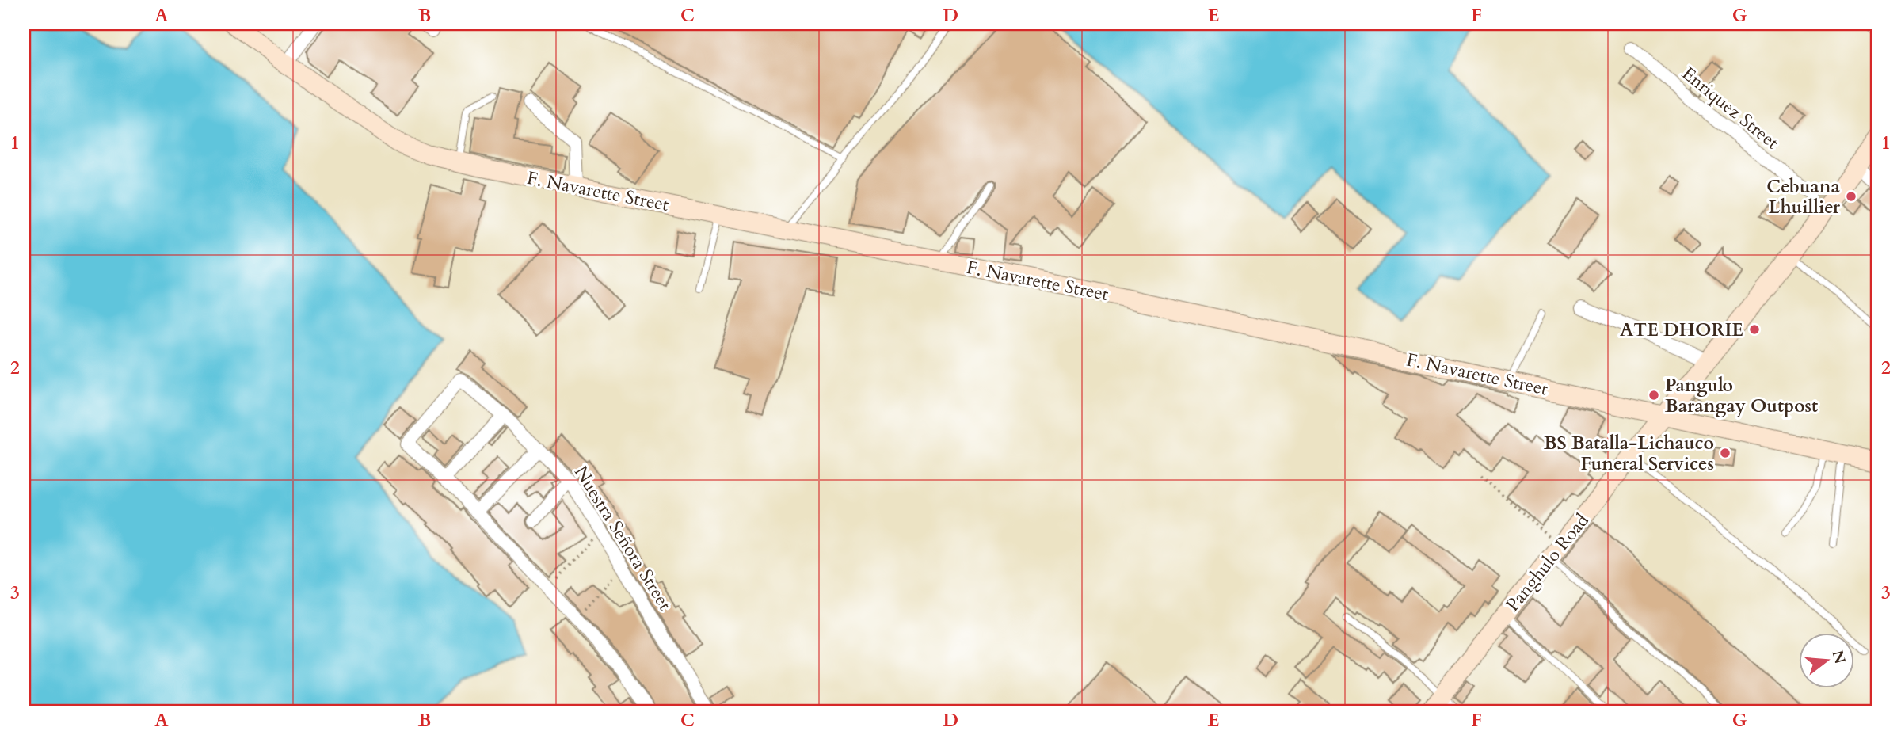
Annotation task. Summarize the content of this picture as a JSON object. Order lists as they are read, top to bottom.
{
  "streets": {
    "main road": ["F. Navarette Street", "Panghulo Road"],
    "street": ["Enriquez Street", "Nuestra Señora Street"]
  },
  "crossings": [
    ["F. Navarette Street", "Panghulo Road"]
  ],
  "places": [
    "Cebuana Lhuillier",
    "ATE DHORIE",
    "Pangulo Barangay Outpost",
    "BS Batalla-Lichauco Funeral Services"
  ],
  "north": "right",
  "grid": {
    "columns": [
      "A",
      "B",
      "C",
      "D",
      "E",
      "F",
      "G"
    ],
    "rows": ["1", "2", "3"]
  }
}
